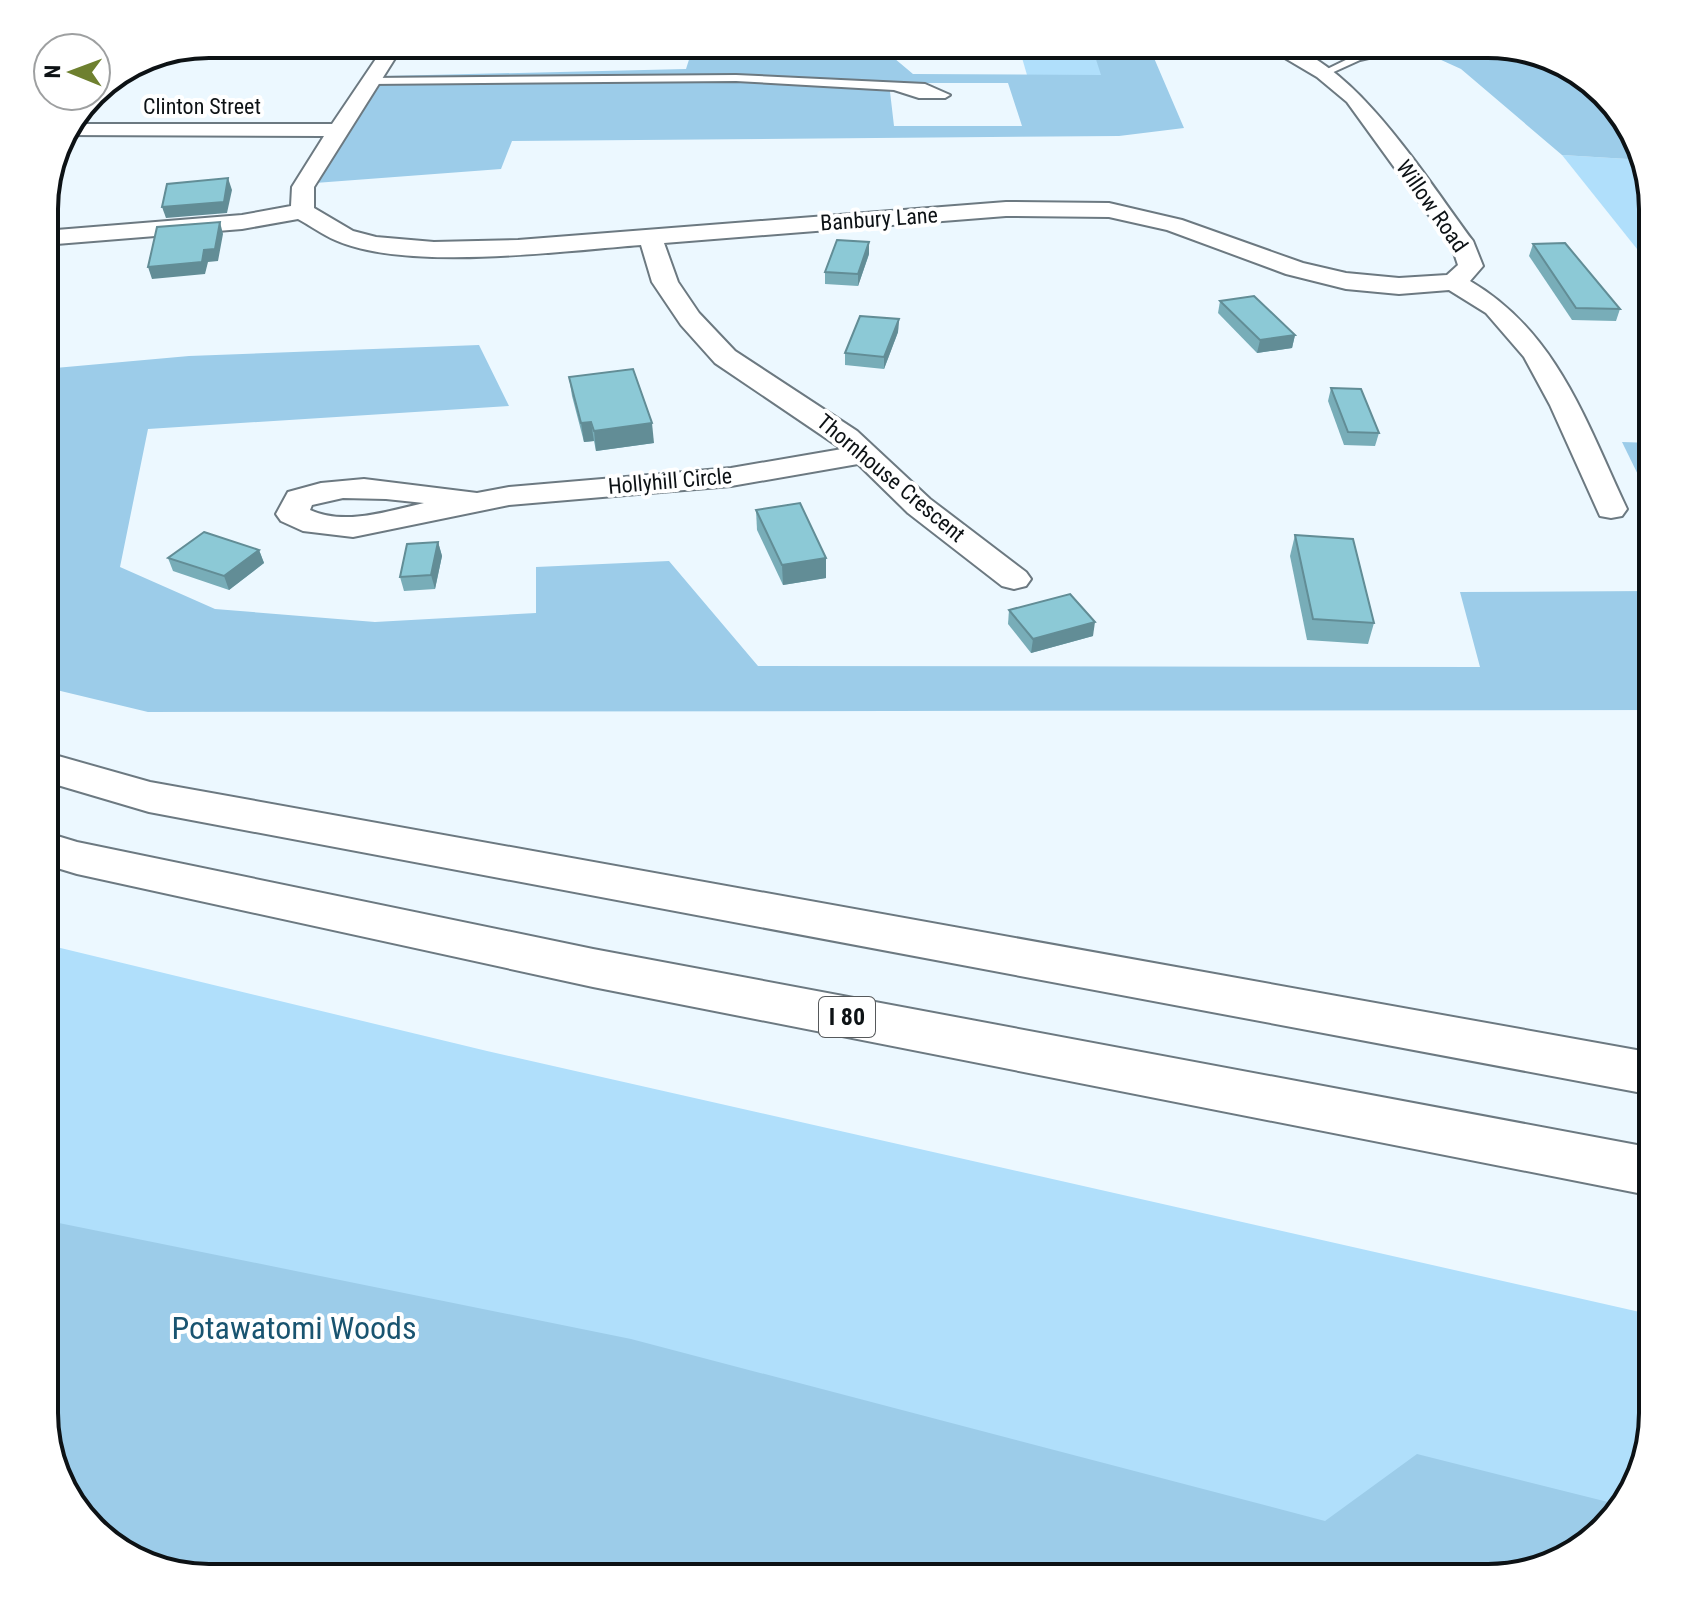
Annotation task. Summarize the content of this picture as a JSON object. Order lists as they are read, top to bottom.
{
  "streets": {
    "highway": ["I 80"],
    "street": [
      "Clinton Street",
      "Willow Road",
      "Banbury Lane",
      "Thornhouse Crescent",
      "Hollyhill Circle"
    ]
  },
  "crossings": [
    ["Willow Road", "Banbury Lane"],
    ["Banbury Lane", "Thornhouse Crescent"],
    ["Thornhouse Crescent", "Hollyhill Circle"]
  ],
  "parks": ["Potawatomi Woods"],
  "north": "left"
}
